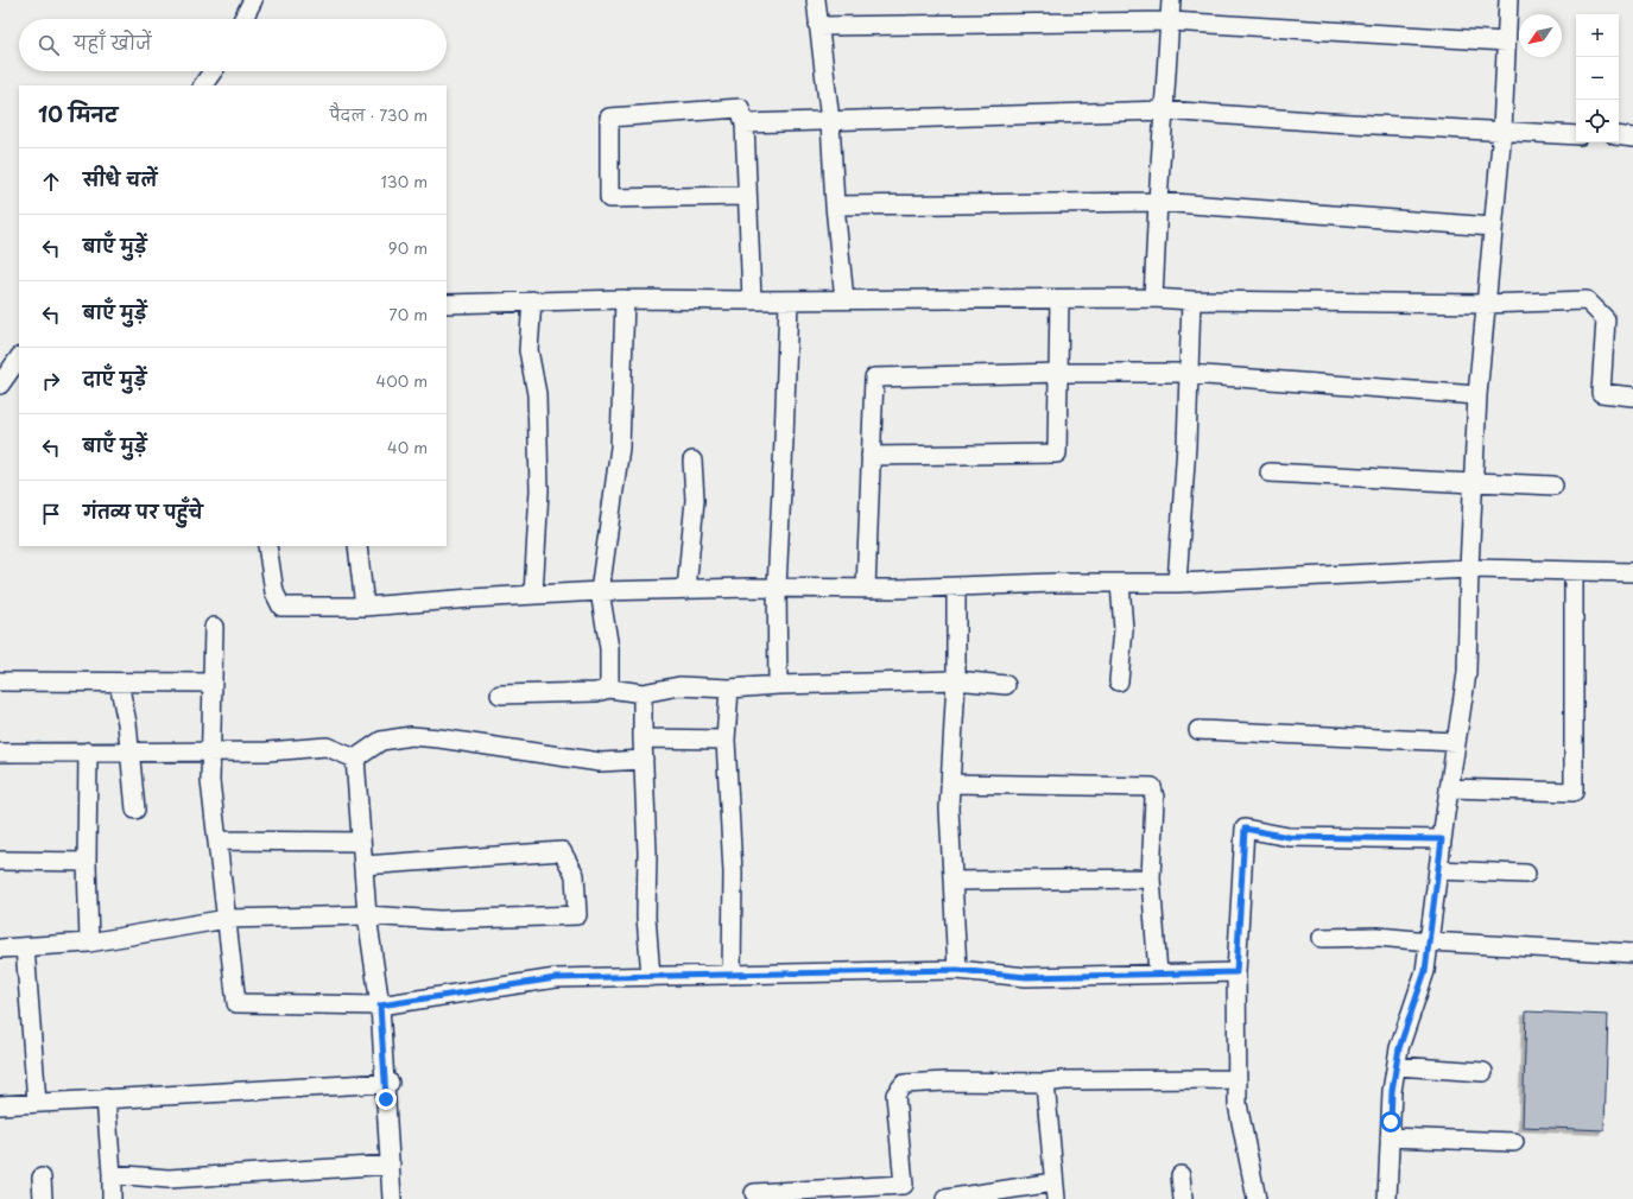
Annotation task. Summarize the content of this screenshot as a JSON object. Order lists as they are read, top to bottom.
{
  "north": "bottom left",
  "page": {
    "map_buttons": ["+", "−"],
    "search": "यहाँ खोजें",
    "heading": ["10 मिनट", "पैदल · 730 m"],
    "list": [
      ["सीधे चलें", "130 m"],
      ["बाएँ मुड़ें", "90 m"],
      ["बाएँ मुड़ें", "70 m"],
      ["दाएँ मुड़ें", "400 m"],
      ["बाएँ मुड़ें", "40 m"],
      "गंतव्य पर पहुँचे"
    ]
  }
}
